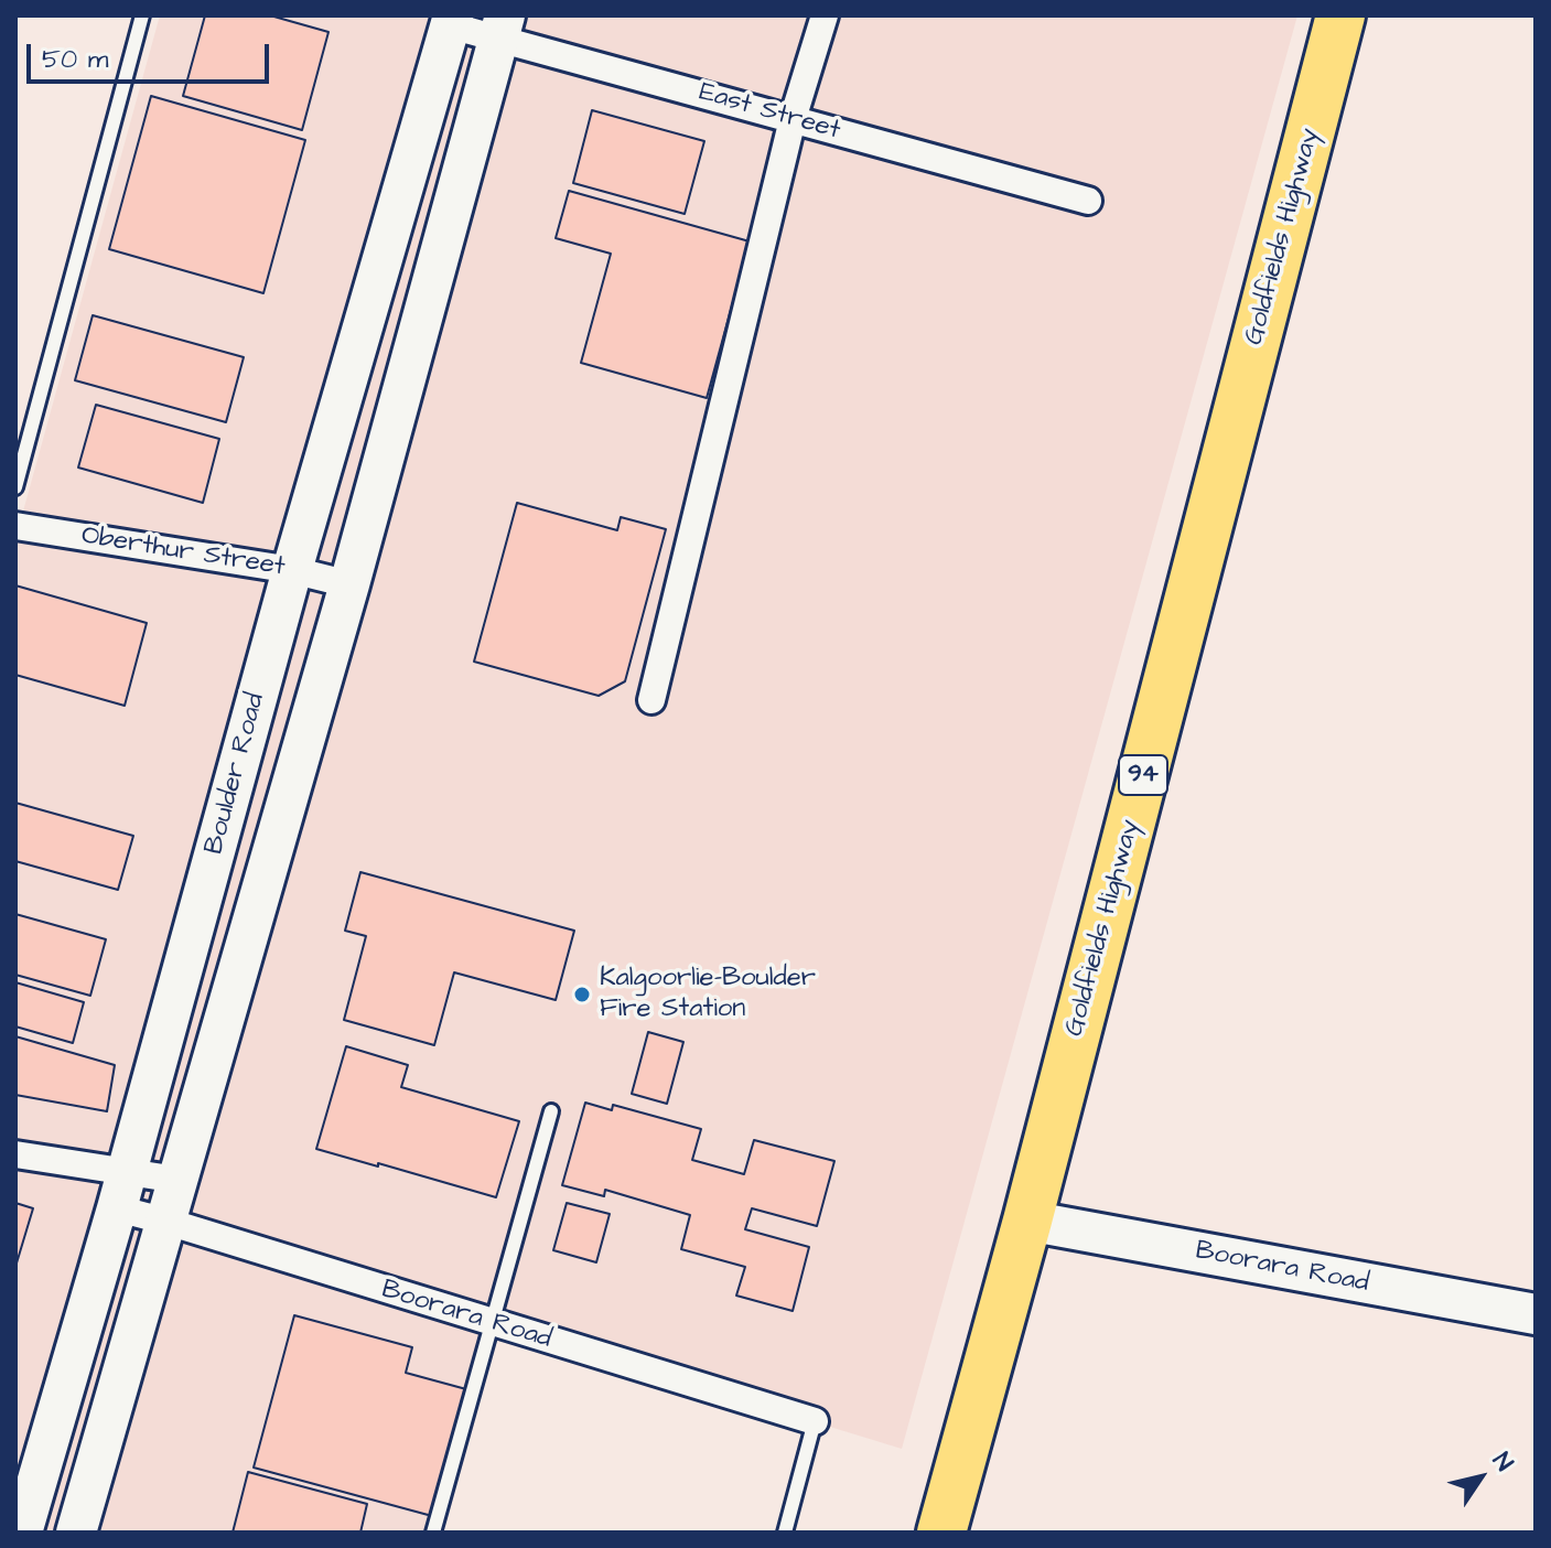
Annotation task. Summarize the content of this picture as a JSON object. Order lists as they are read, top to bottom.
{
  "streets": {
    "highway": ["Goldfields Highway", "94"],
    "main road": ["Boulder Road", "Boorara Road"],
    "street": ["East Street", "Oberthur Street"]
  },
  "crossings": [
    ["East Street", "Boulder Road"],
    ["Goldfields Highway", "Boorara Road"],
    ["Oberthur Street", "Boulder Road"],
    ["Boulder Road", "Boorara Road"]
  ],
  "places": ["Kalgoorlie-Boulder Fire Station"],
  "scale_bar": "50 m",
  "north": "top right"
}
